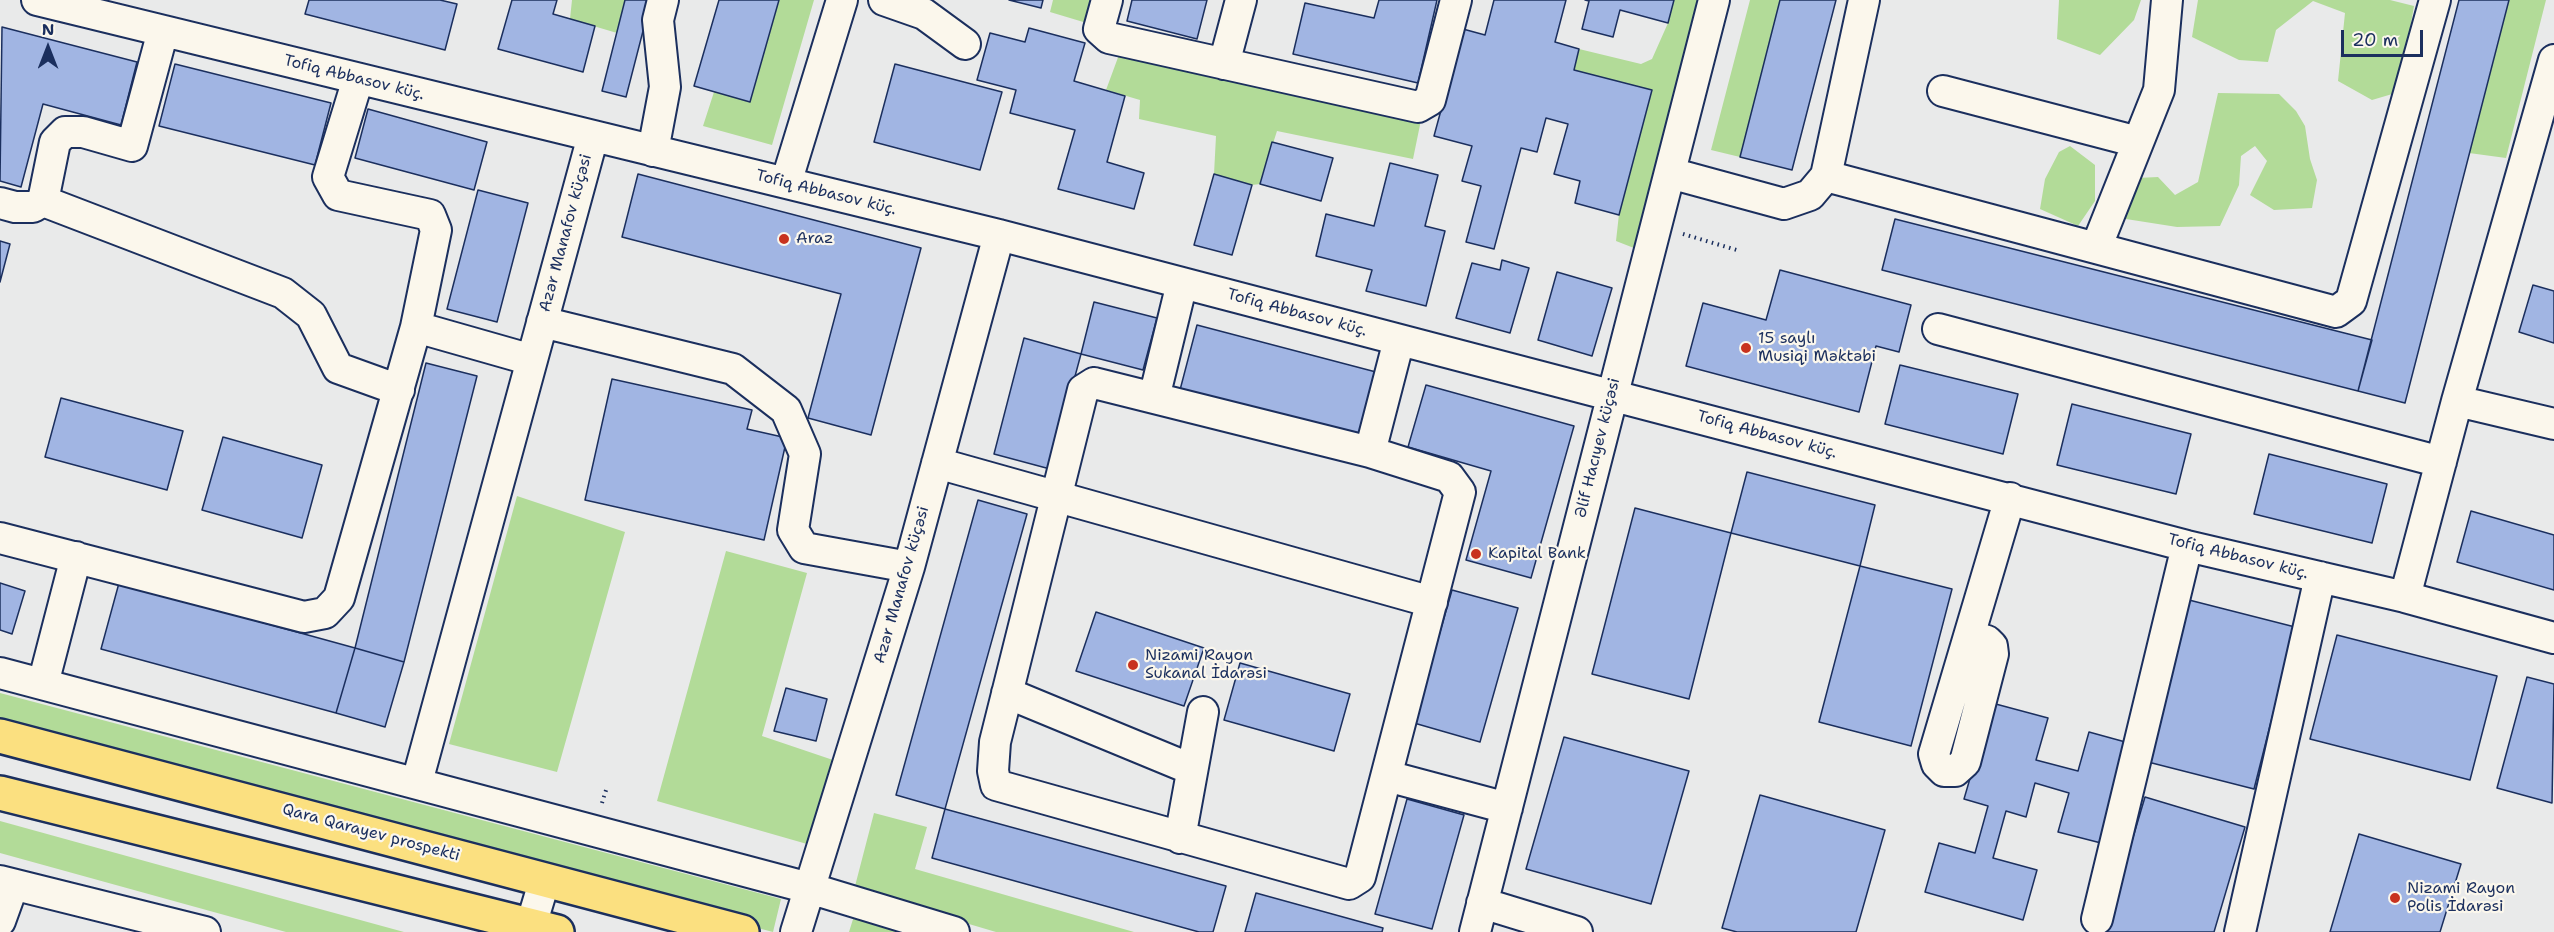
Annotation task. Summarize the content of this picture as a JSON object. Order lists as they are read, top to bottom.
{
  "streets": {
    "main road": ["Qara Qarayev prospekti"],
    "street": ["Tofiq Abbasov küç.", "Azər Manafov küçəsi", "Əlif Hacıyev küçəsi"]
  },
  "crossings": [
    ["Tofiq Abbasov küç.", "Azər Manafov küçəsi"],
    ["Tofiq Abbasov küç.", "Əlif Hacıyev küçəsi"]
  ],
  "places": [
    "Araz",
    "15 saylı Musiqi Məktəbi",
    "Kapital Bank",
    "Nizami Rayon Sukanal İdarəsi",
    "Nizami Rayon Polis İdarəsi"
  ],
  "scale_bar": "20 m",
  "north": "top"
}
